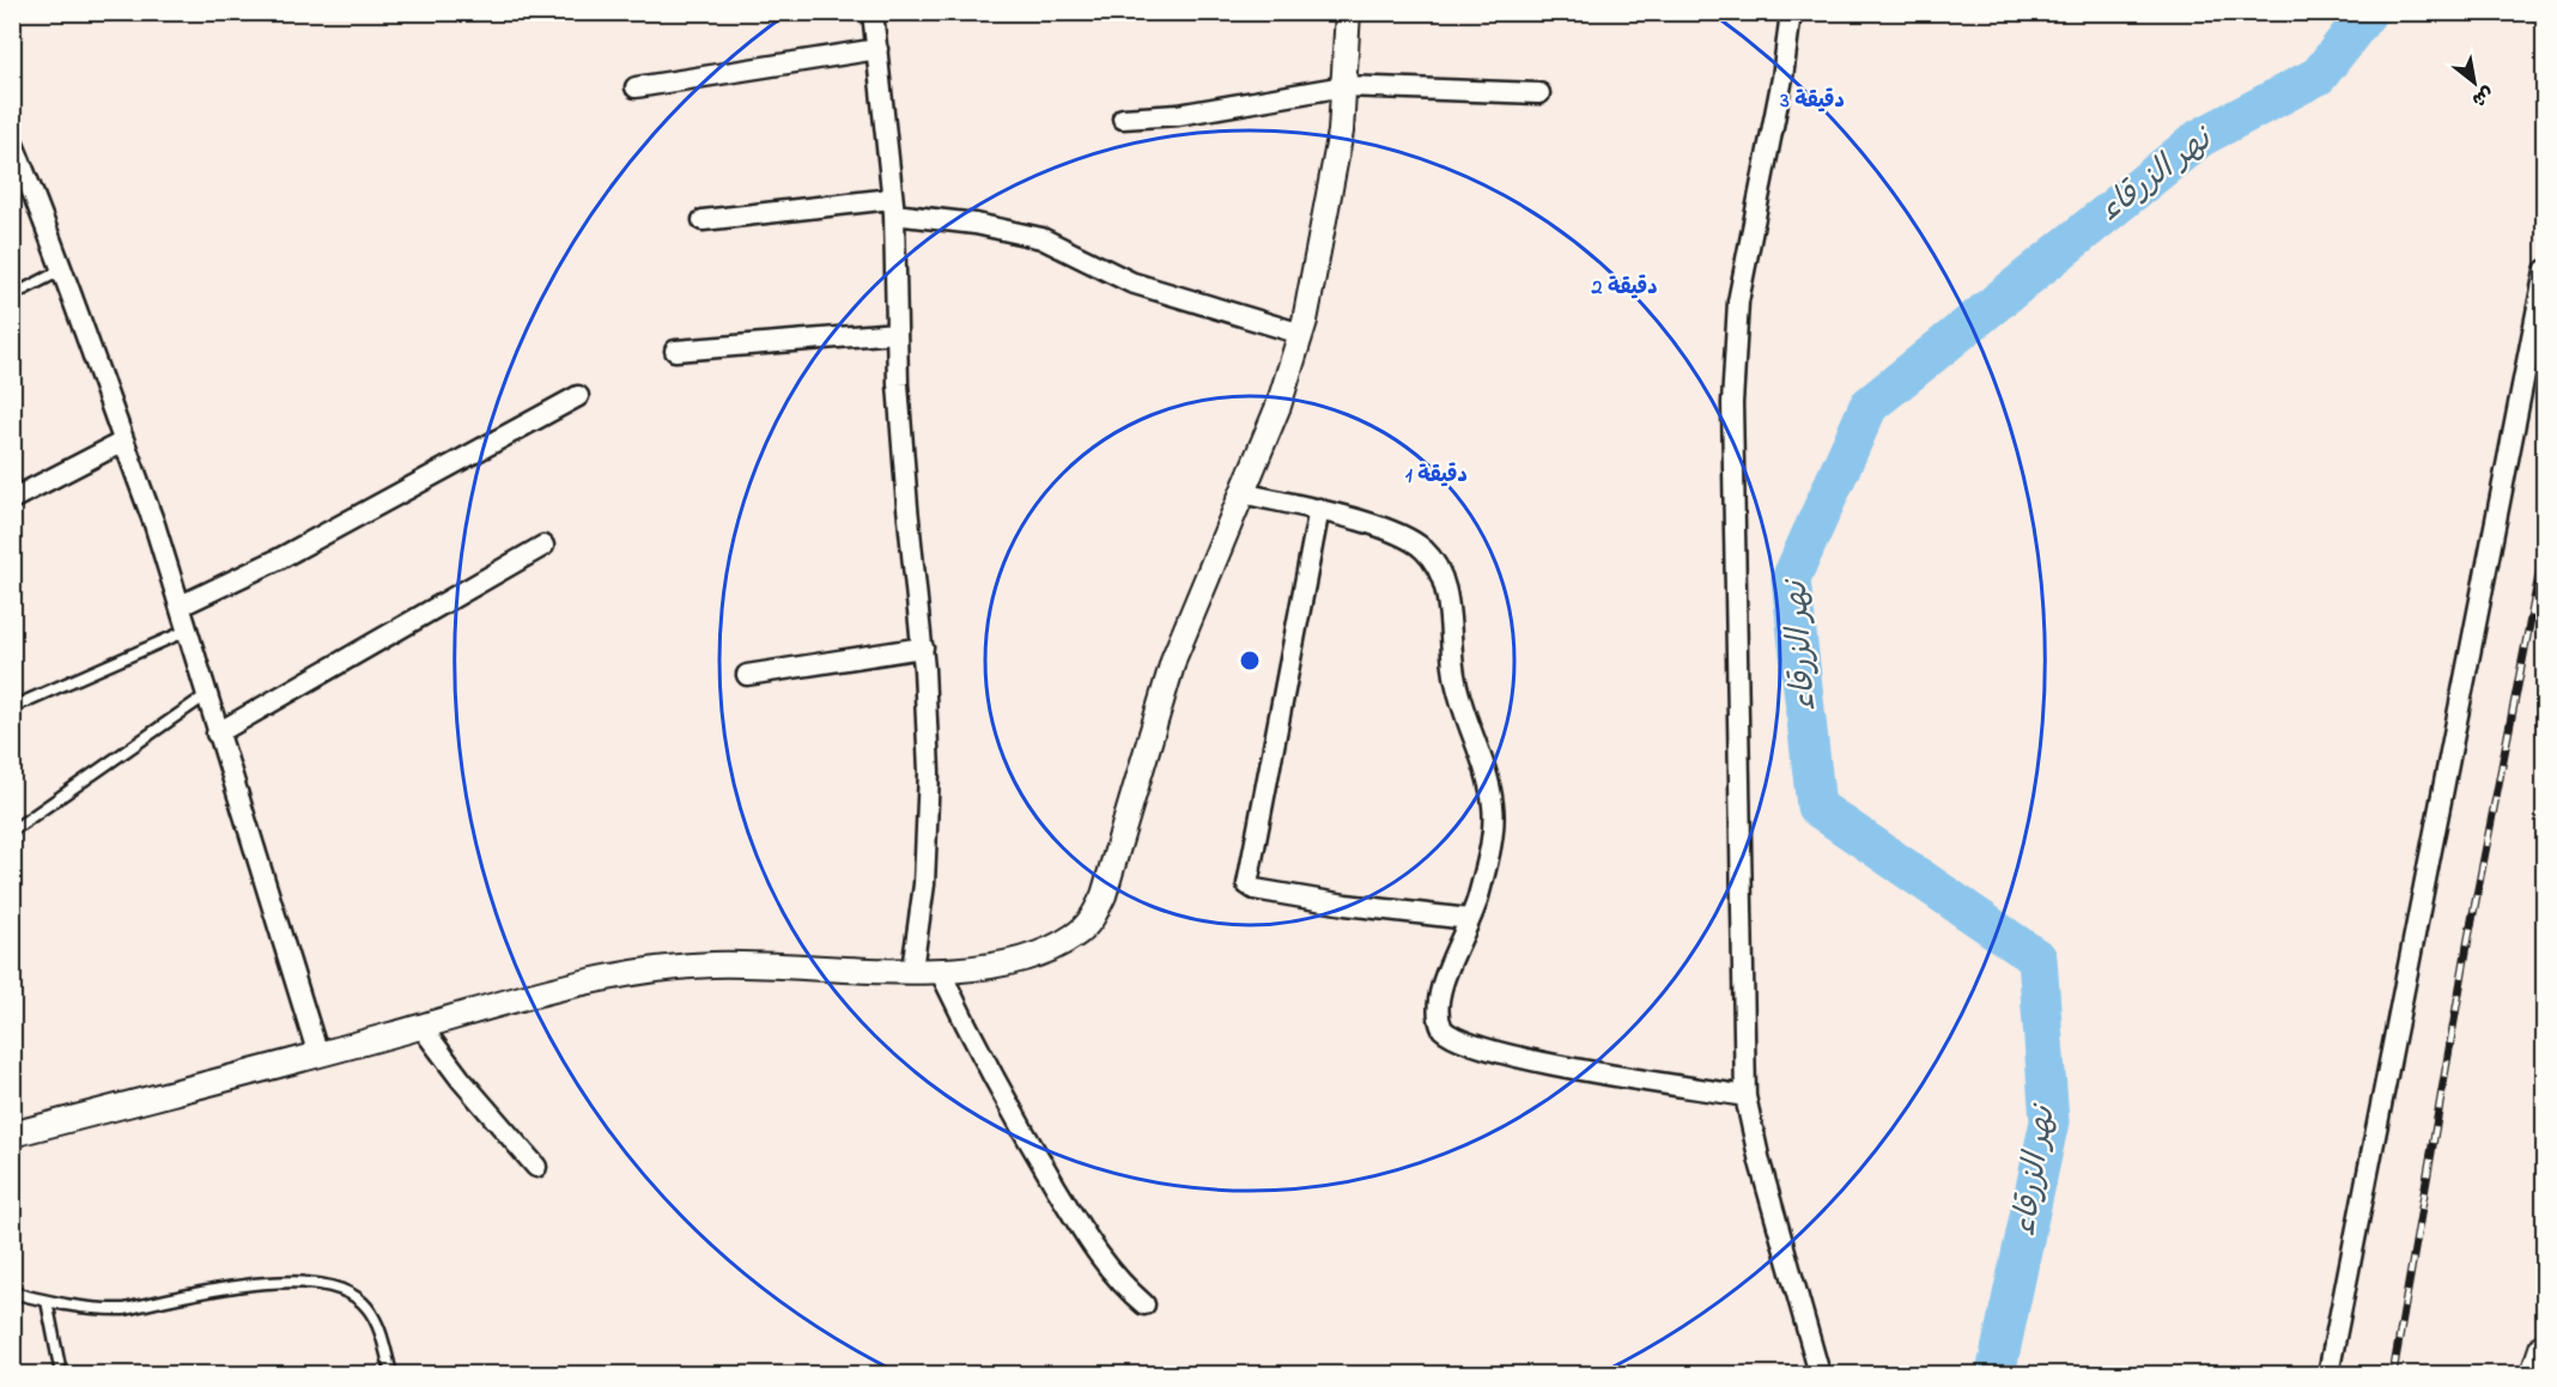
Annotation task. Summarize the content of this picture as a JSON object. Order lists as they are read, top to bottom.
{
  "water": ["نهر الزرقاء"],
  "north": "bottom right",
  "rings": ["3 دقيقة", "2 دقيقة", "1 دقيقة"]
}
